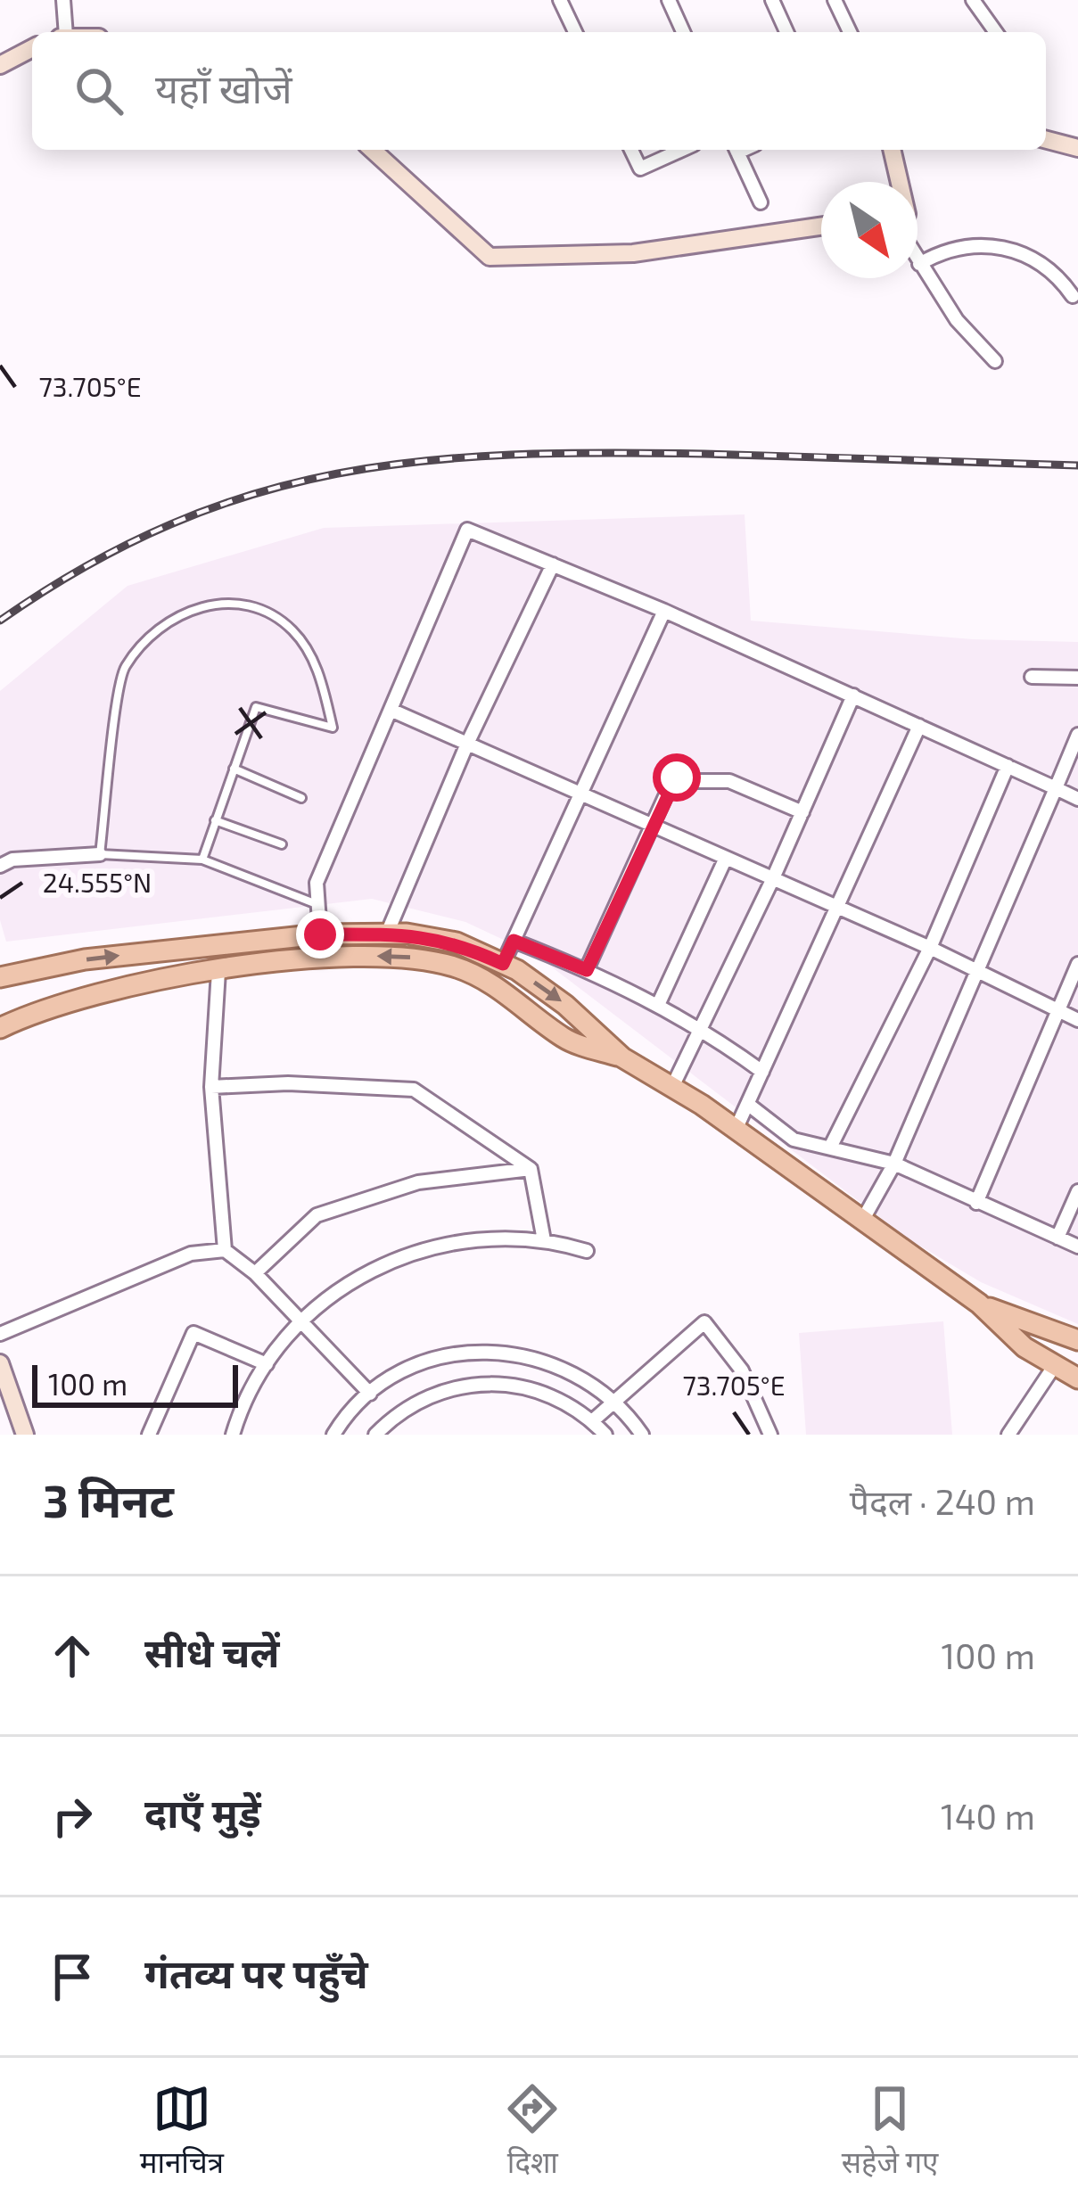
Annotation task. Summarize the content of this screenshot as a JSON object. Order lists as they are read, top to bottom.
{
  "scale_bar": "100 m",
  "north": "bottom right",
  "page": {
    "search": "यहाँ खोजें",
    "scale": "100 m",
    "heading": ["3 मिनट", "पैदल · 240 m"],
    "list": [
      ["सीधे चलें", "100 m"],
      ["दाएँ मुड़ें", "140 m"],
      "गंतव्य पर पहुँचे"
    ],
    "nav": ["मानचित्र", "दिशा", "सहेजे गए"]
  },
  "coordinates": ["73.705°E", "24.555°N"]
}
